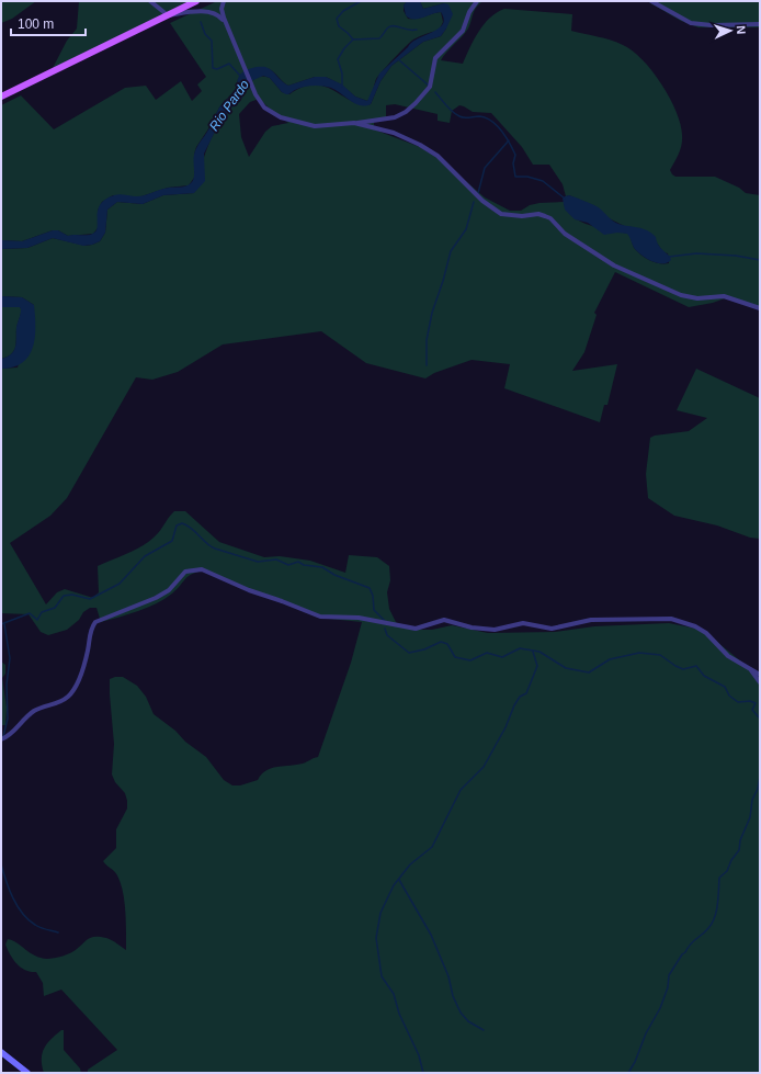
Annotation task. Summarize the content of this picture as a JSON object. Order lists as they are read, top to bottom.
{
  "water": ["Rio Pardo"],
  "scale_bar": "100 m",
  "north": "right"
}
